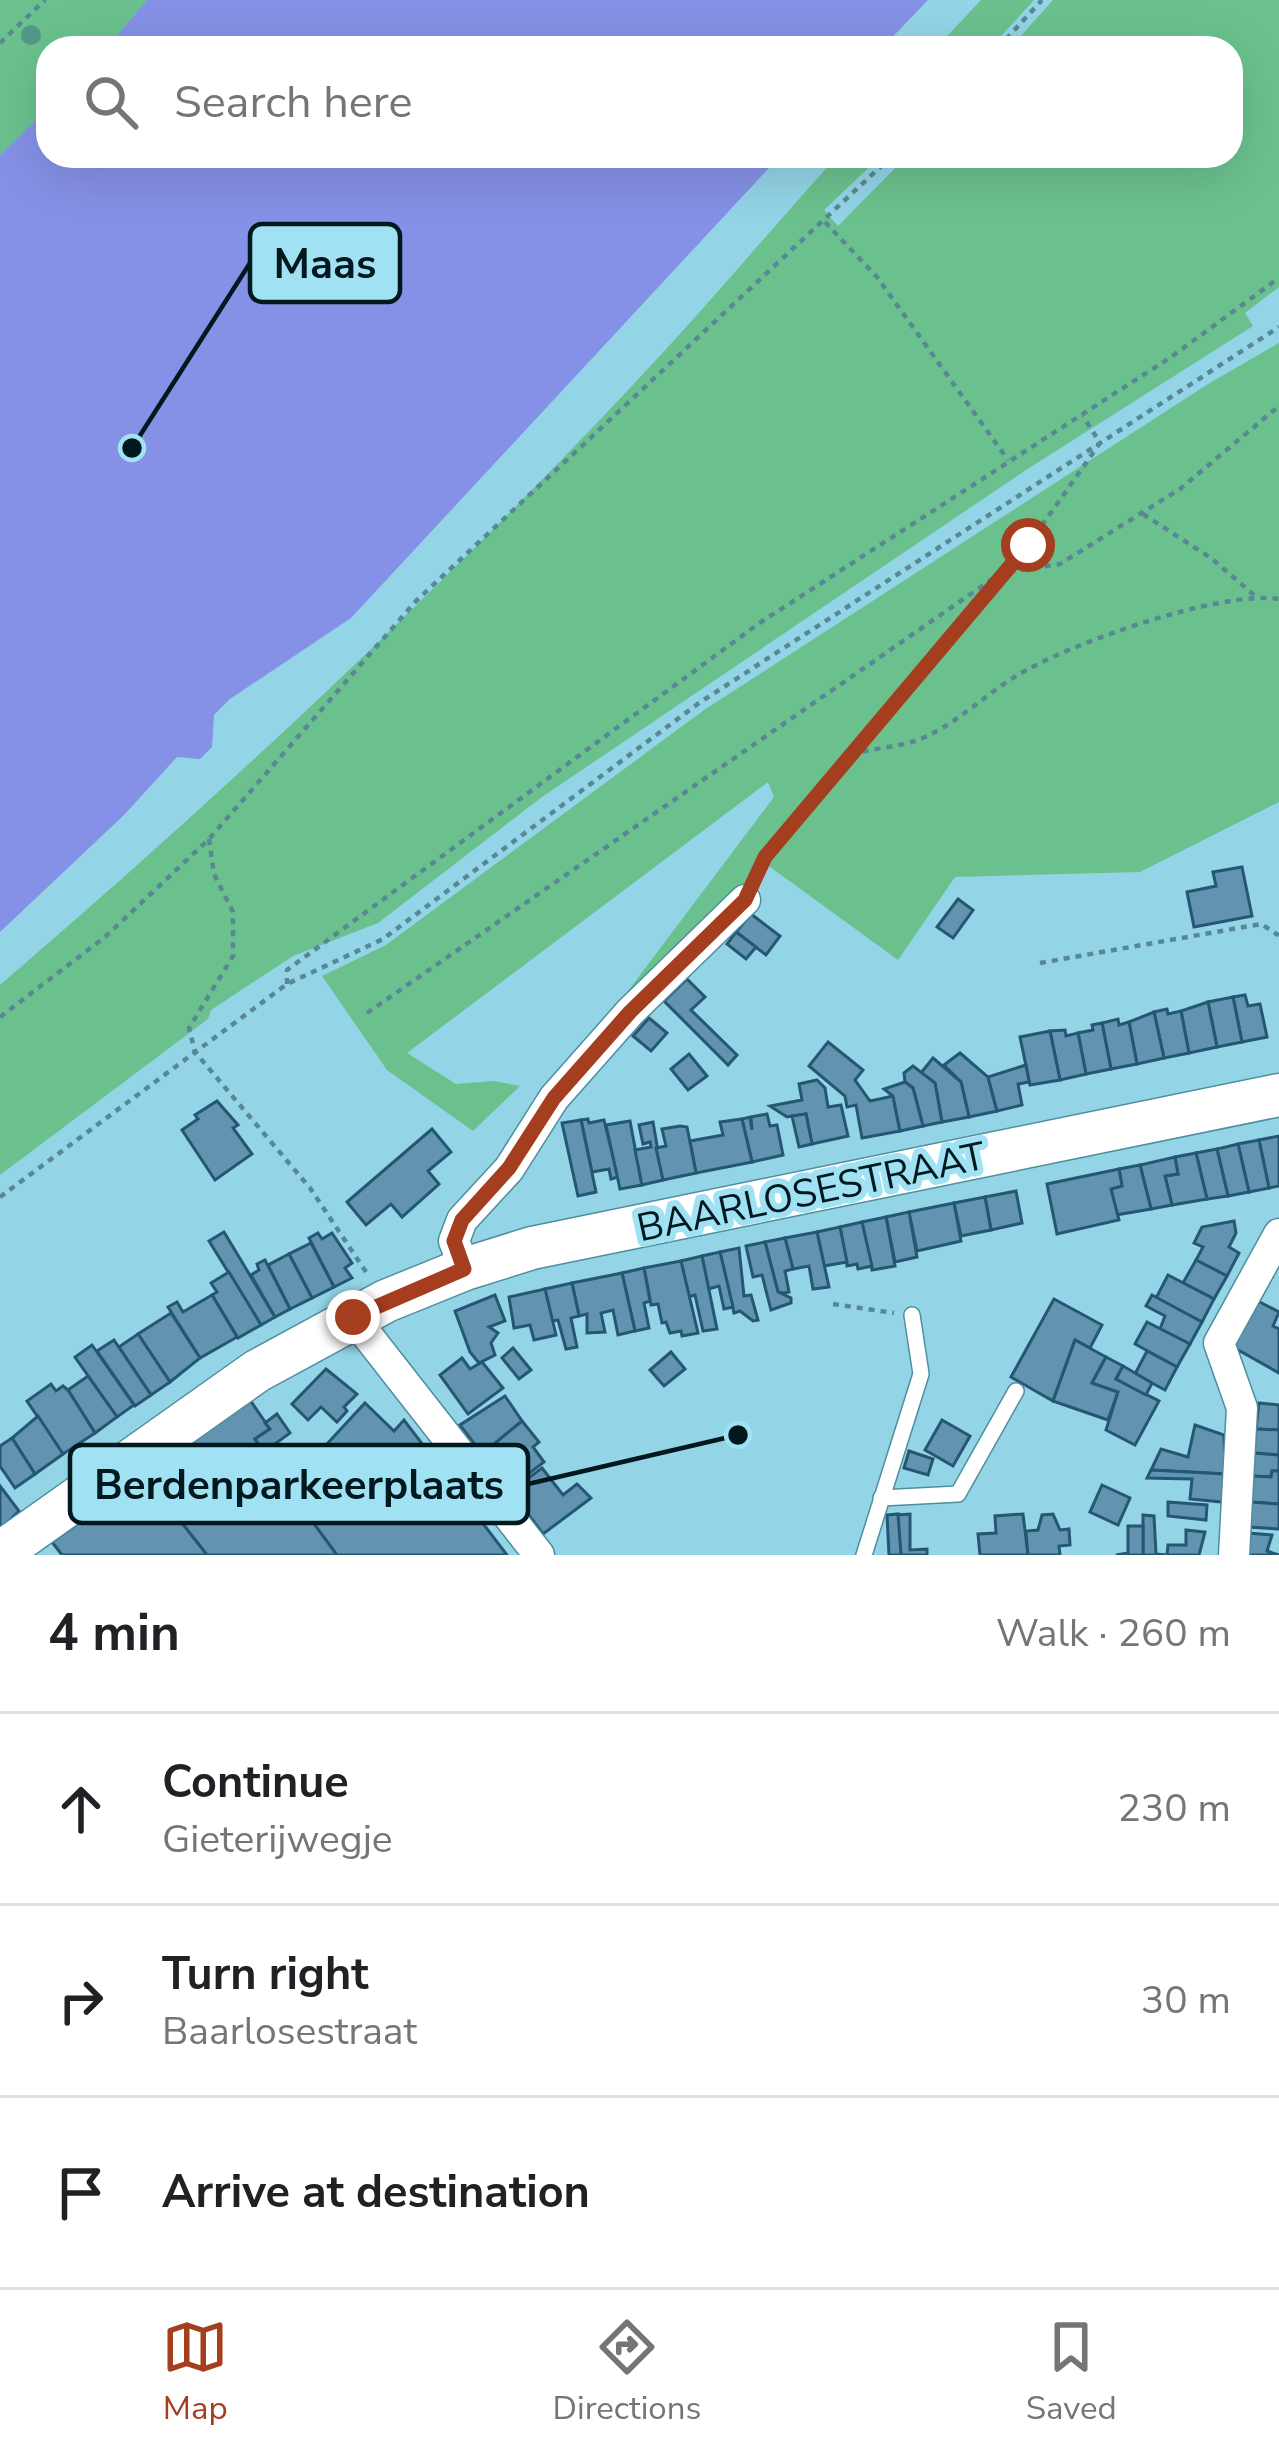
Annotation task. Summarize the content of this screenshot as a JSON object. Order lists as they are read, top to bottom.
{
  "streets": {
    "street": ["BAARLOSESTRAAT"]
  },
  "places": ["Maas", "Berdenparkeerplaats"],
  "page": {
    "search": "Search here",
    "heading": ["4 min", "Walk · 260 m"],
    "list": [
      ["Continue", "Gieterijwegje", "230 m"],
      ["Turn right", "Baarlosestraat", "30 m"],
      "Arrive at destination"
    ],
    "nav": ["Map", "Directions", "Saved"]
  }
}
